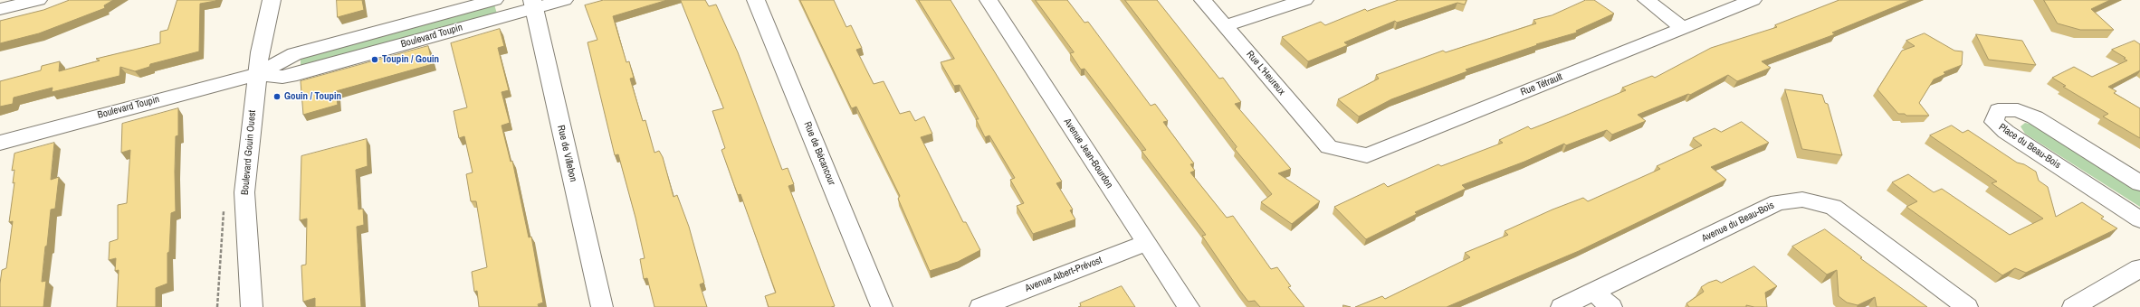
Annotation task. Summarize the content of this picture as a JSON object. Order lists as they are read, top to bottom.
{
  "streets": {
    "street": [
      "Boulevard Toupin",
      "Rue L'Heureux",
      "Rue Tétrault",
      "Place du Beau-Bois",
      "Boulevard Gouin Ouest",
      "Rue de Villebon",
      "Rue de Bécancour",
      "Avenue Jean-Bourdon",
      "Avenue du Beau-Bois",
      "Avenue Albert-Prévost"
    ]
  },
  "crossings": [
    ["Boulevard Toupin", "Boulevard Gouin Ouest"],
    ["Boulevard Toupin", "Rue de Villebon"],
    ["Rue L'Heureux", "Rue Tétrault"],
    ["Avenue Jean-Bourdon", "Avenue Albert-Prévost"]
  ],
  "places": ["Toupin / Gouin", "Gouin / Toupin"]
}
